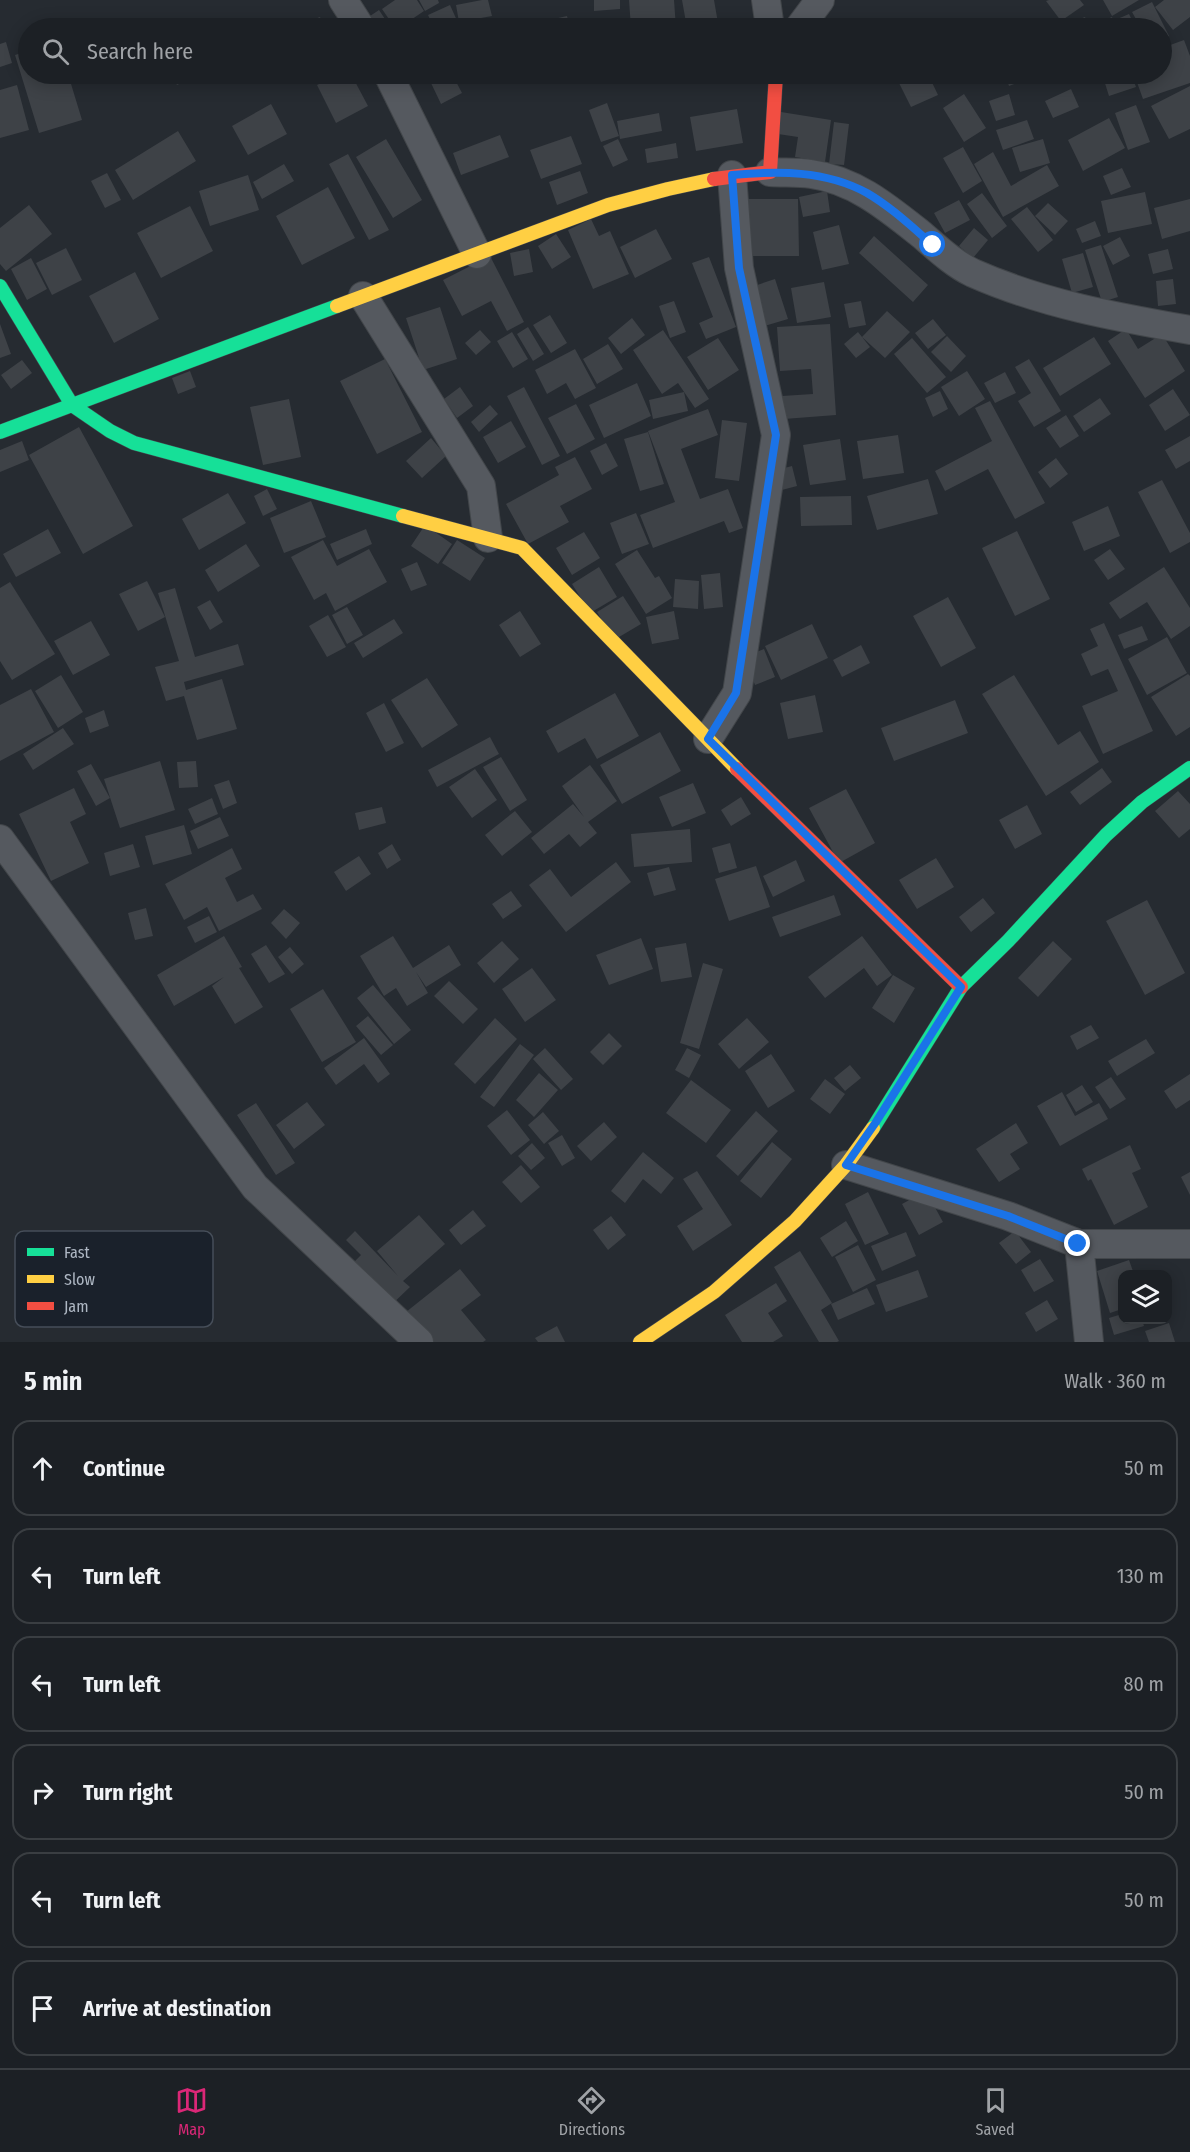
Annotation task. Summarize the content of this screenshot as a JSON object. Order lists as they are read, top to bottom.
{
  "legend": ["Fast", "Slow", "Jam"],
  "page": {
    "search": "Search here",
    "heading": ["5 min", "Walk · 360 m"],
    "list": [
      ["Continue", "50 m"],
      ["Turn left", "130 m"],
      ["Turn left", "80 m"],
      ["Turn right", "50 m"],
      ["Turn left", "50 m"],
      "Arrive at destination"
    ],
    "nav": ["Map", "Directions", "Saved"]
  }
}
